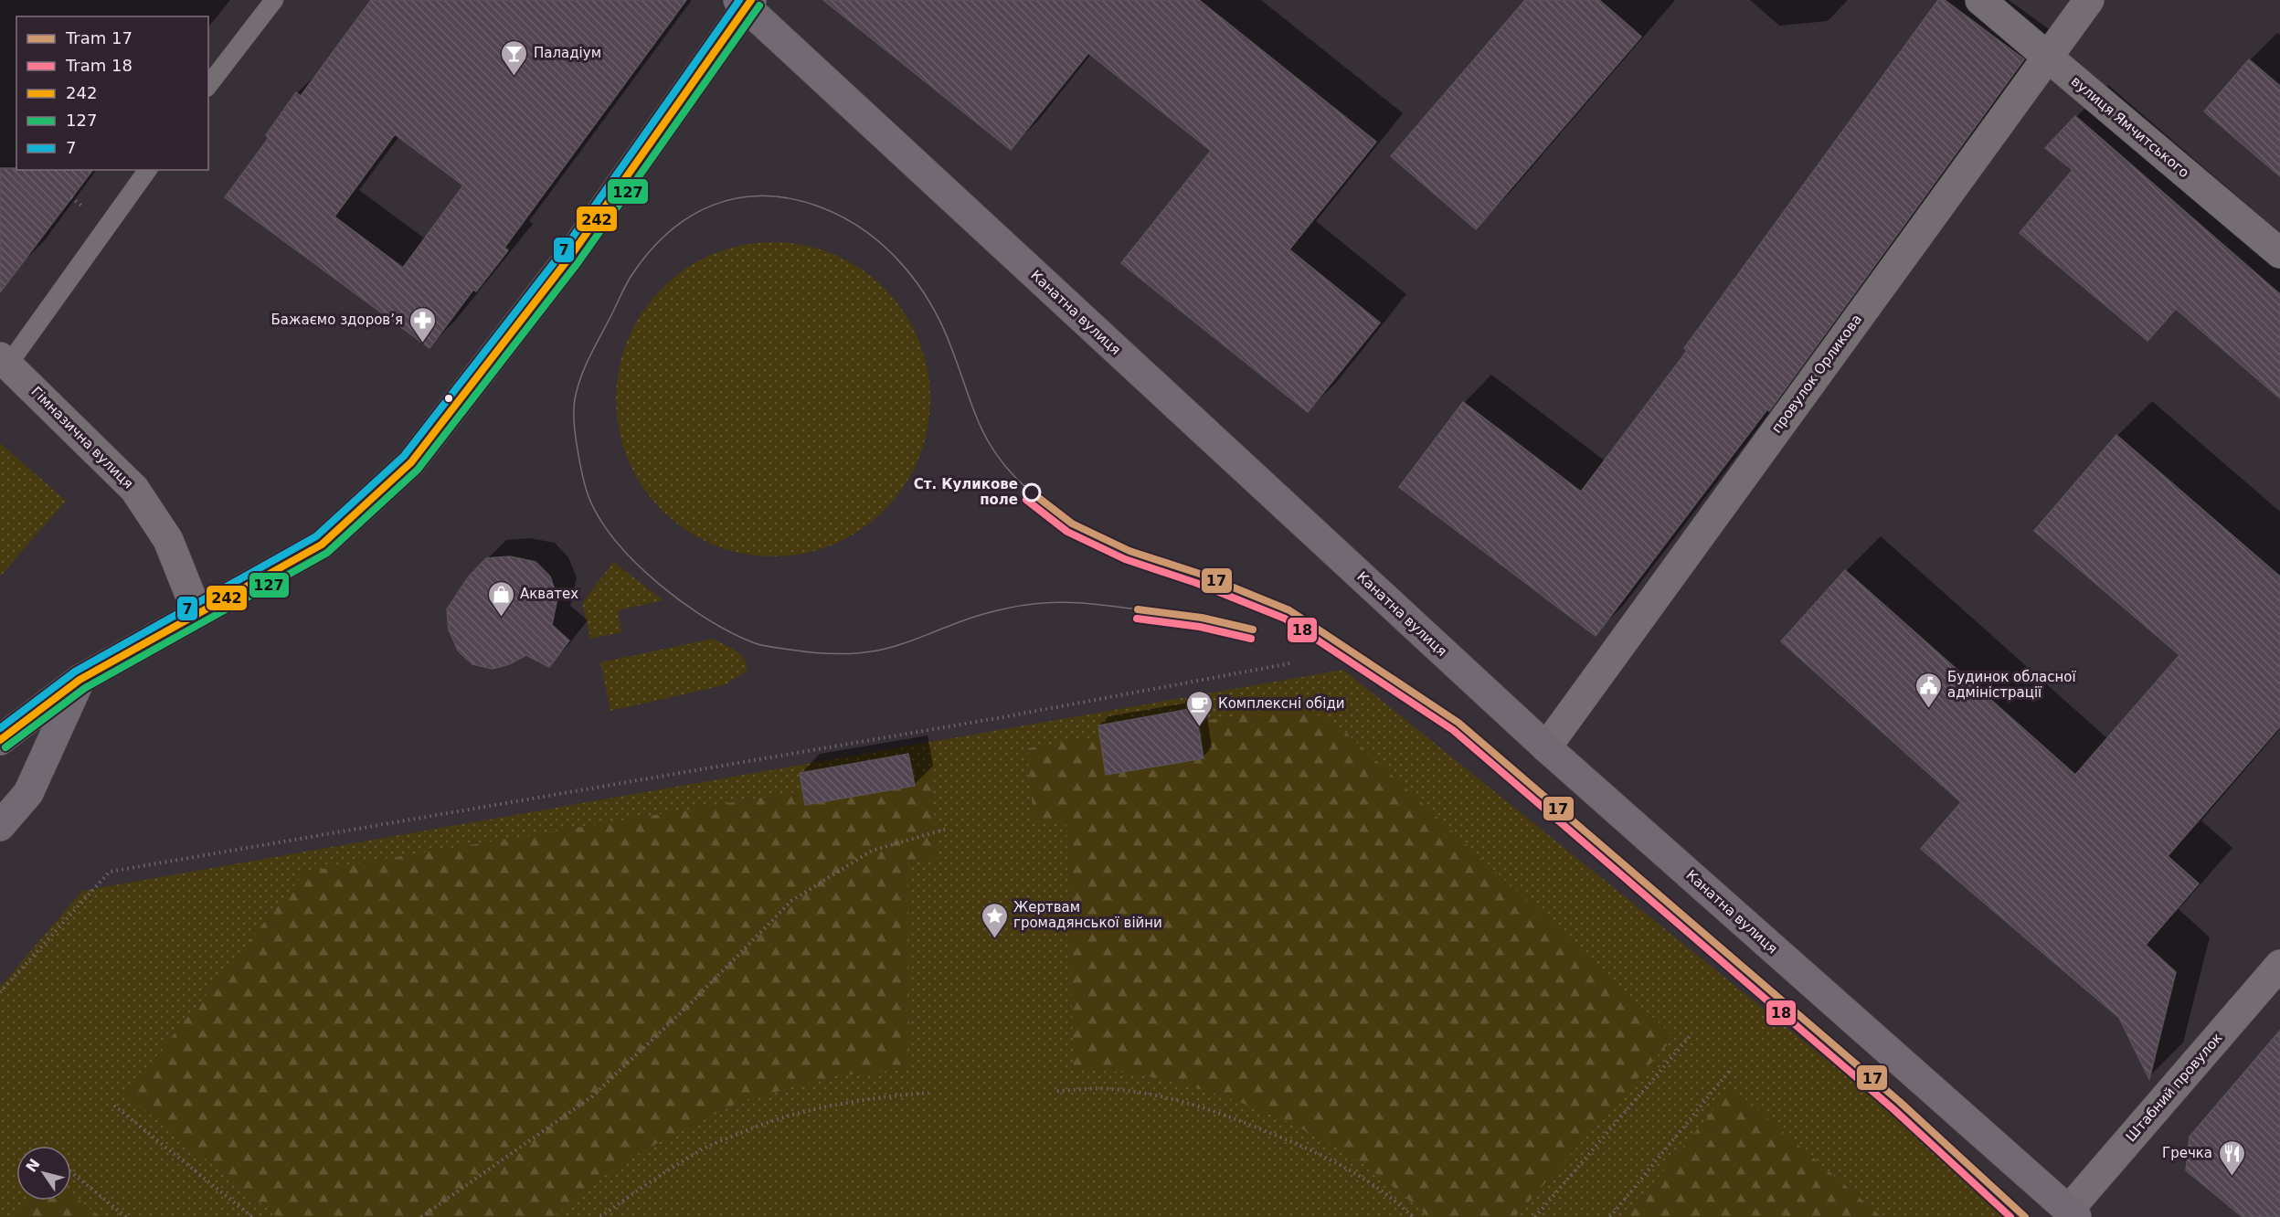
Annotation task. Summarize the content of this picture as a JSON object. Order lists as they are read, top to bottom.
{
  "streets": {
    "main road": ["Канатна вулиця"],
    "street": [
      "вулиця Ямчитського",
      "провулок Орликова",
      "Гімназична вулиця",
      "Штабний провулок"
    ]
  },
  "crossings": [
    ["вулиця Ямчитського", "провулок Орликова"],
    ["Канатна вулиця", "провулок Орликова"],
    ["Канатна вулиця", "Штабний провулок"]
  ],
  "places": {
    "bar": ["Паладіум"],
    "pharmacy": ["Бажаємо здоровʼя"],
    "other": ["Ст. Куликове поле"],
    "shop": ["Акватех"],
    "public building": ["Будинок обласної адміністрації"],
    "cafe": ["Комплексні обіди"],
    "place": ["Жертвам громадянської війни"],
    "restaurant": ["Гречка"]
  },
  "lines": [
    "transit line 242",
    "transit line 7",
    "transit line 127",
    "tram line 17",
    "tram line 18"
  ],
  "legend": [
    "Tram 17",
    "Tram 18",
    "242",
    "127",
    "7"
  ],
  "north": "top left"
}
